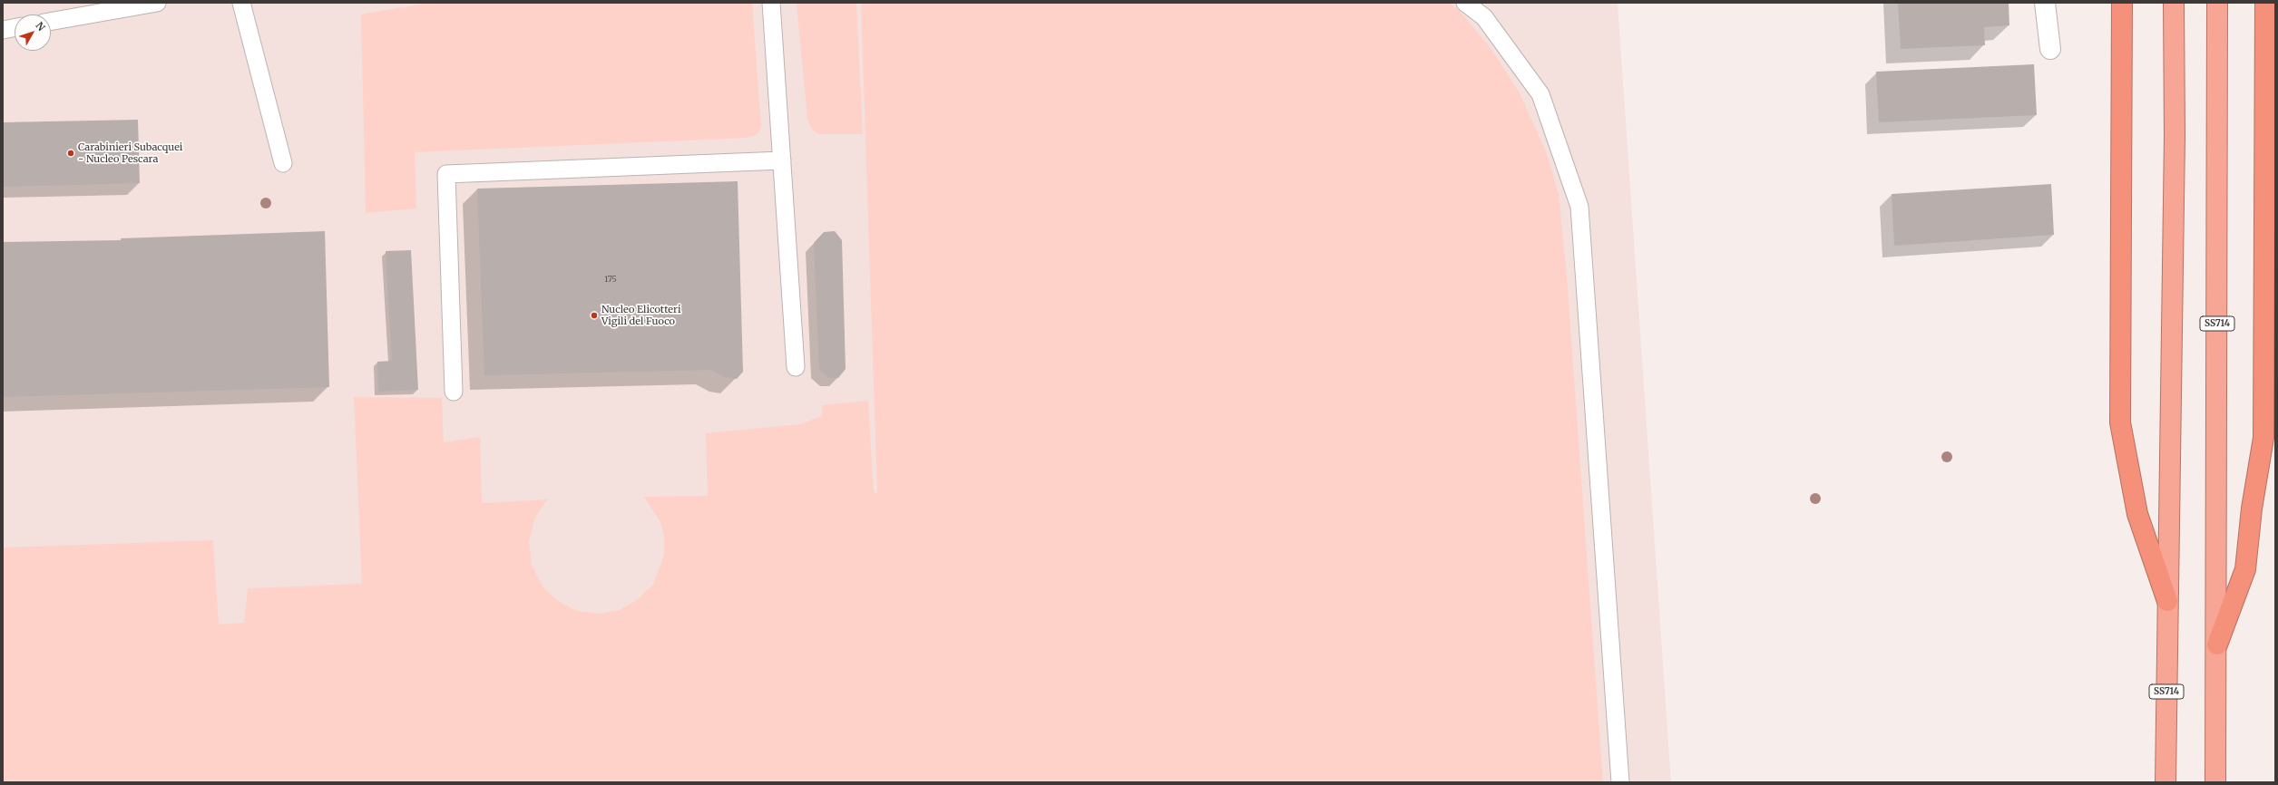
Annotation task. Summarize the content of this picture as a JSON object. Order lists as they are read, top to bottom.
{
  "streets": {
    "highway": ["SS714"]
  },
  "places": ["Carabinieri Subacquei - Nucleo Pescara", "Nucleo Elicotteri Vigili del Fuoco"],
  "house_numbers": ["175"],
  "north": "top right"
}
